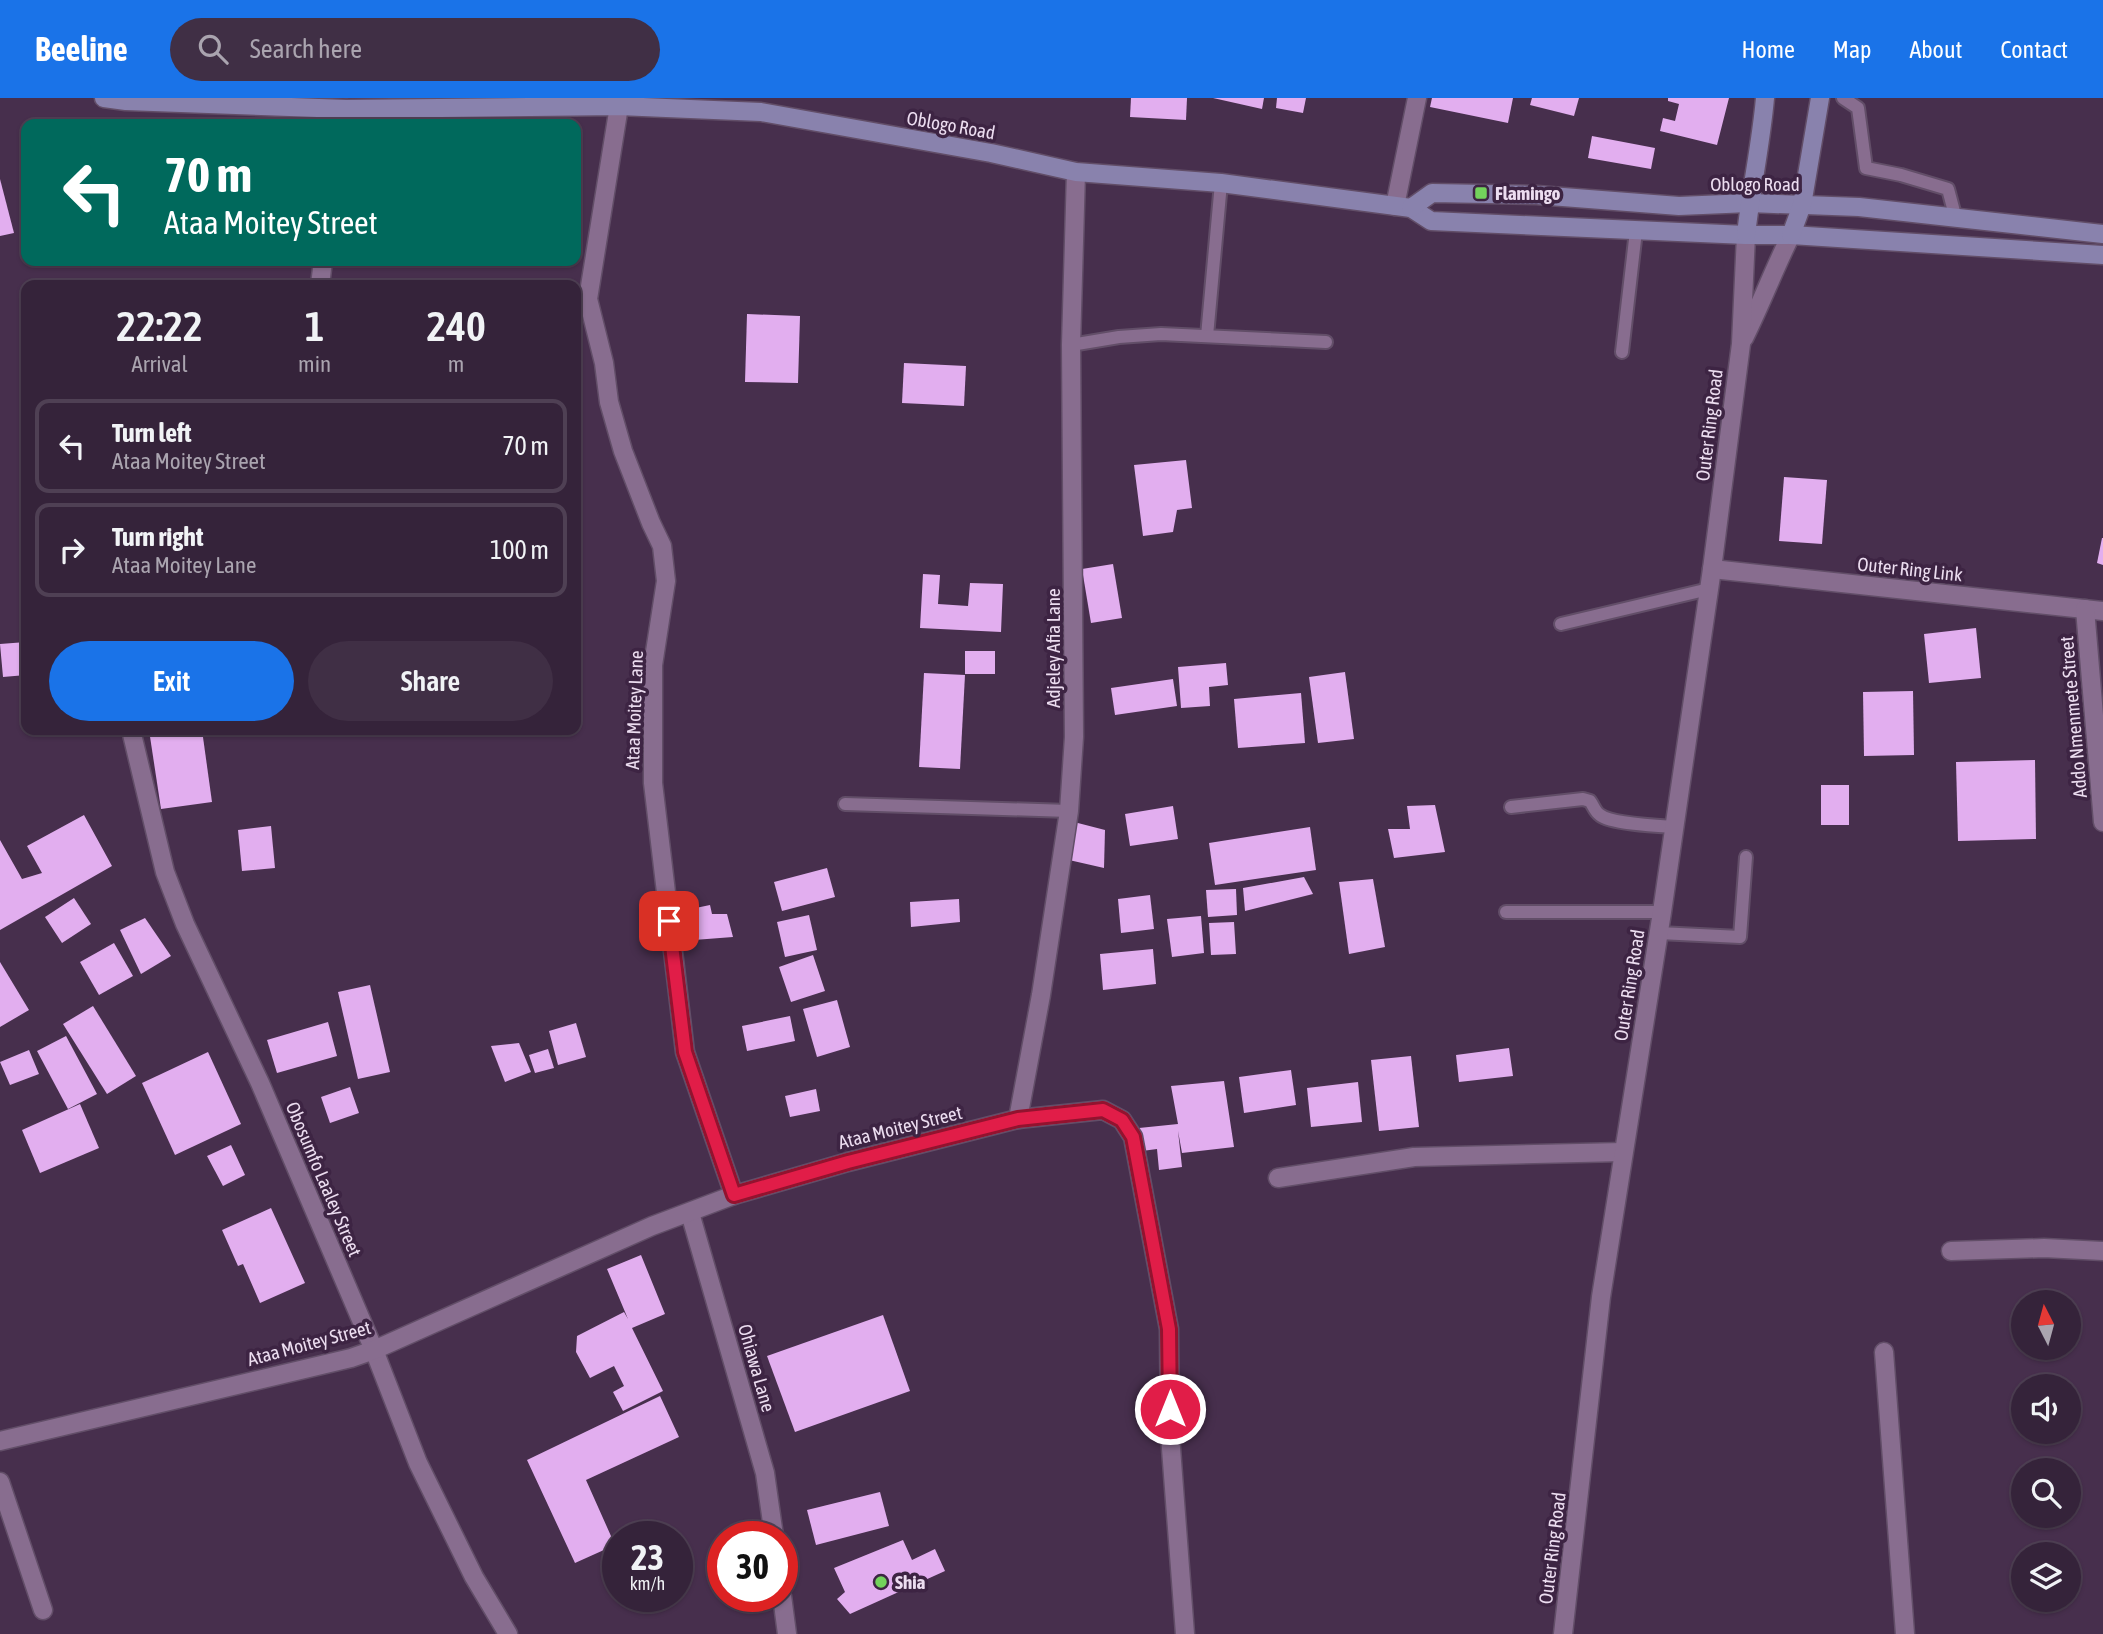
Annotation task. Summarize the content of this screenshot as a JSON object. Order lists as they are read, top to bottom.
{
  "streets": {
    "main road": ["Oblogo Road", "Outer Ring Road"],
    "street": [
      "Outer Ring Link",
      "Adjeley Afia Lane",
      "Ataa Moitey Lane",
      "Addo Nmenmete Street",
      "Ataa Moitey Street",
      "Obosumfo Laaley Street",
      "Ohiawa Lane"
    ]
  },
  "crossings": [
    ["Oblogo Road", "Outer Ring Road"],
    ["Oblogo Road", "Adjeley Afia Lane"],
    ["Oblogo Road", "Ataa Moitey Lane"],
    ["Outer Ring Road", "Outer Ring Link"],
    ["Outer Ring Link", "Addo Nmenmete Street"],
    ["Adjeley Afia Lane", "Ataa Moitey Street"],
    ["Ataa Moitey Lane", "Ataa Moitey Street"],
    ["Ataa Moitey Street", "Obosumfo Laaley Street"],
    ["Ataa Moitey Street", "Ohiawa Lane"]
  ],
  "places": {
    "transit": ["Flamingo"],
    "other": ["Shia"]
  },
  "north": "top",
  "page": {
    "header": "Beeline",
    "search": "Search here",
    "nav": [
      "Home",
      "Map",
      "About",
      "Contact"
    ],
    "turn": ["70 m", "Ataa Moitey Street"],
    "eta": [
      "22:22",
      "Arrival",
      "1",
      "min",
      "240",
      "m"
    ],
    "list": [
      {
        "name": "Turn left",
        "note": "Ataa Moitey Street",
        "value": "70 m"
      },
      {
        "name": "Turn right",
        "note": "Ataa Moitey Lane",
        "value": "100 m"
      }
    ],
    "buttons": ["Exit", "Share"],
    "speed": "23 km/h",
    "limit": "30"
  }
}
